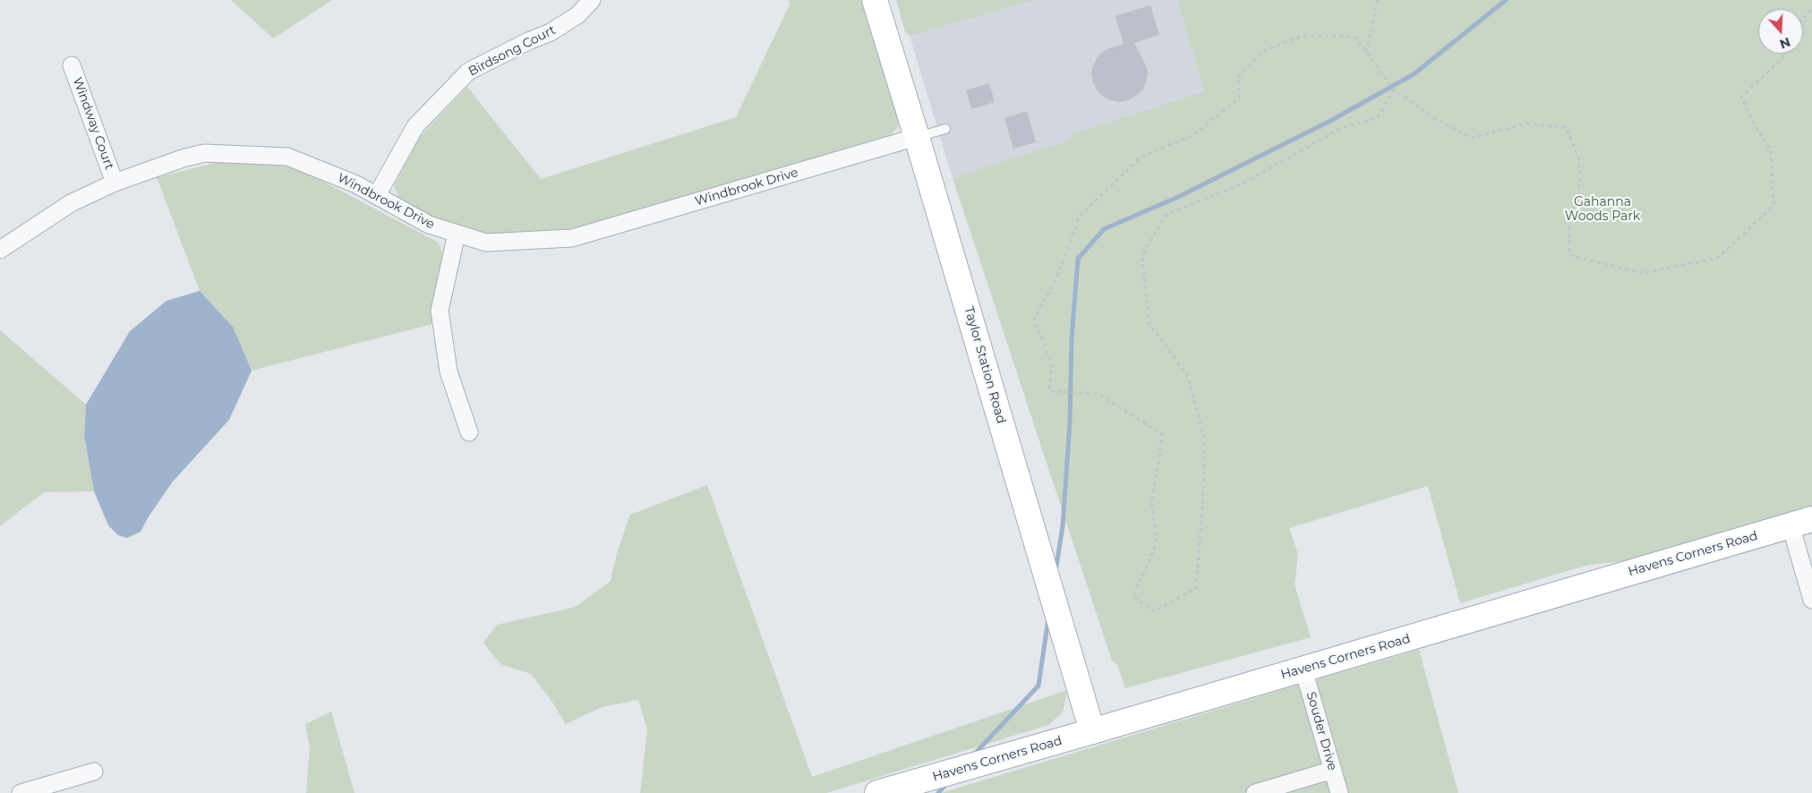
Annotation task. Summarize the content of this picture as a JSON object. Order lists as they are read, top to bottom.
{
  "streets": {
    "main road": ["Taylor Station Road", "Havens Corners Road"],
    "street": [
      "Birdsong Court",
      "Windway Court",
      "Windbrook Drive",
      "Souder Drive"
    ]
  },
  "crossings": [
    ["Birdsong Court", "Windbrook Drive"],
    ["Windway Court", "Windbrook Drive"],
    ["Windbrook Drive", "Taylor Station Road"],
    ["Taylor Station Road", "Havens Corners Road"],
    ["Havens Corners Road", "Souder Drive"]
  ],
  "parks": ["Gahanna Woods Park"],
  "north": "bottom"
}
